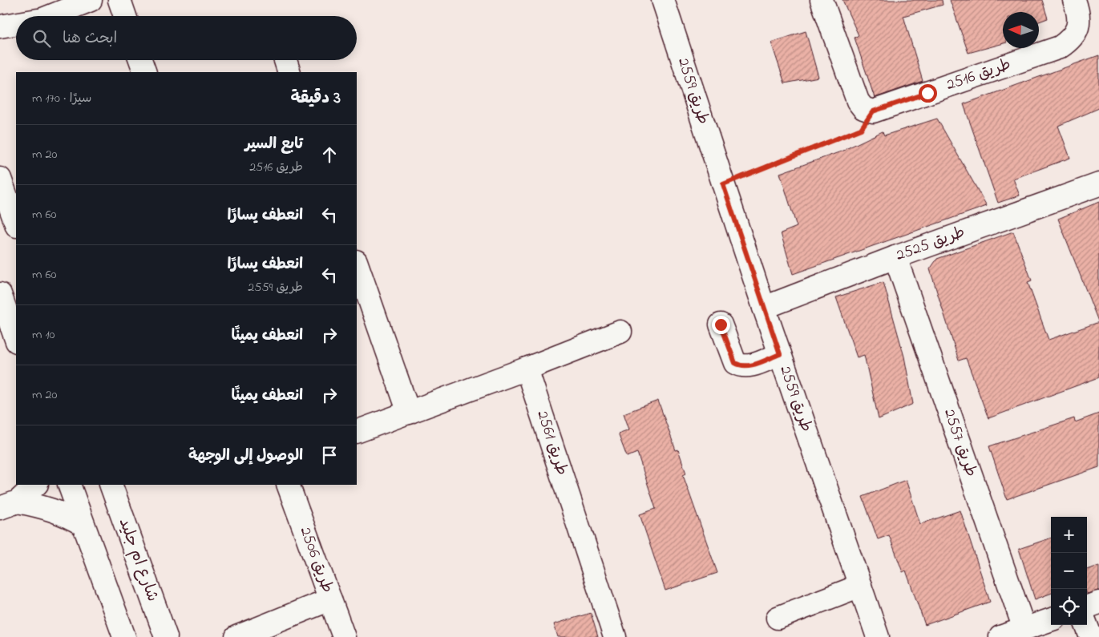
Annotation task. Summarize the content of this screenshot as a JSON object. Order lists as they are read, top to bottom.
{
  "streets": {
    "street": [
      "طريق 2516",
      "طريق 2559",
      "طريق 2525",
      "طريق 2561",
      "طريق 2557",
      "شارع ام جليد",
      "طريق 2506"
    ]
  },
  "crossings": [
    ["طريق 2559", "طريق 2525"],
    ["طريق 2525", "طريق 2557"]
  ],
  "north": "left",
  "page": {
    "search": "ابحث هنا",
    "heading": ["3 دقيقة", "سيرًا · 170 m"],
    "list": [
      ["تابع السير", "طريق 2516", "20 m"],
      ["انعطف يسارًا", "60 m"],
      ["انعطف يسارًا", "طريق 2559", "60 m"],
      ["انعطف يمينًا", "10 m"],
      ["انعطف يمينًا", "20 m"],
      "الوصول إلى الوجهة"
    ],
    "map_buttons": ["+", "−"]
  }
}
